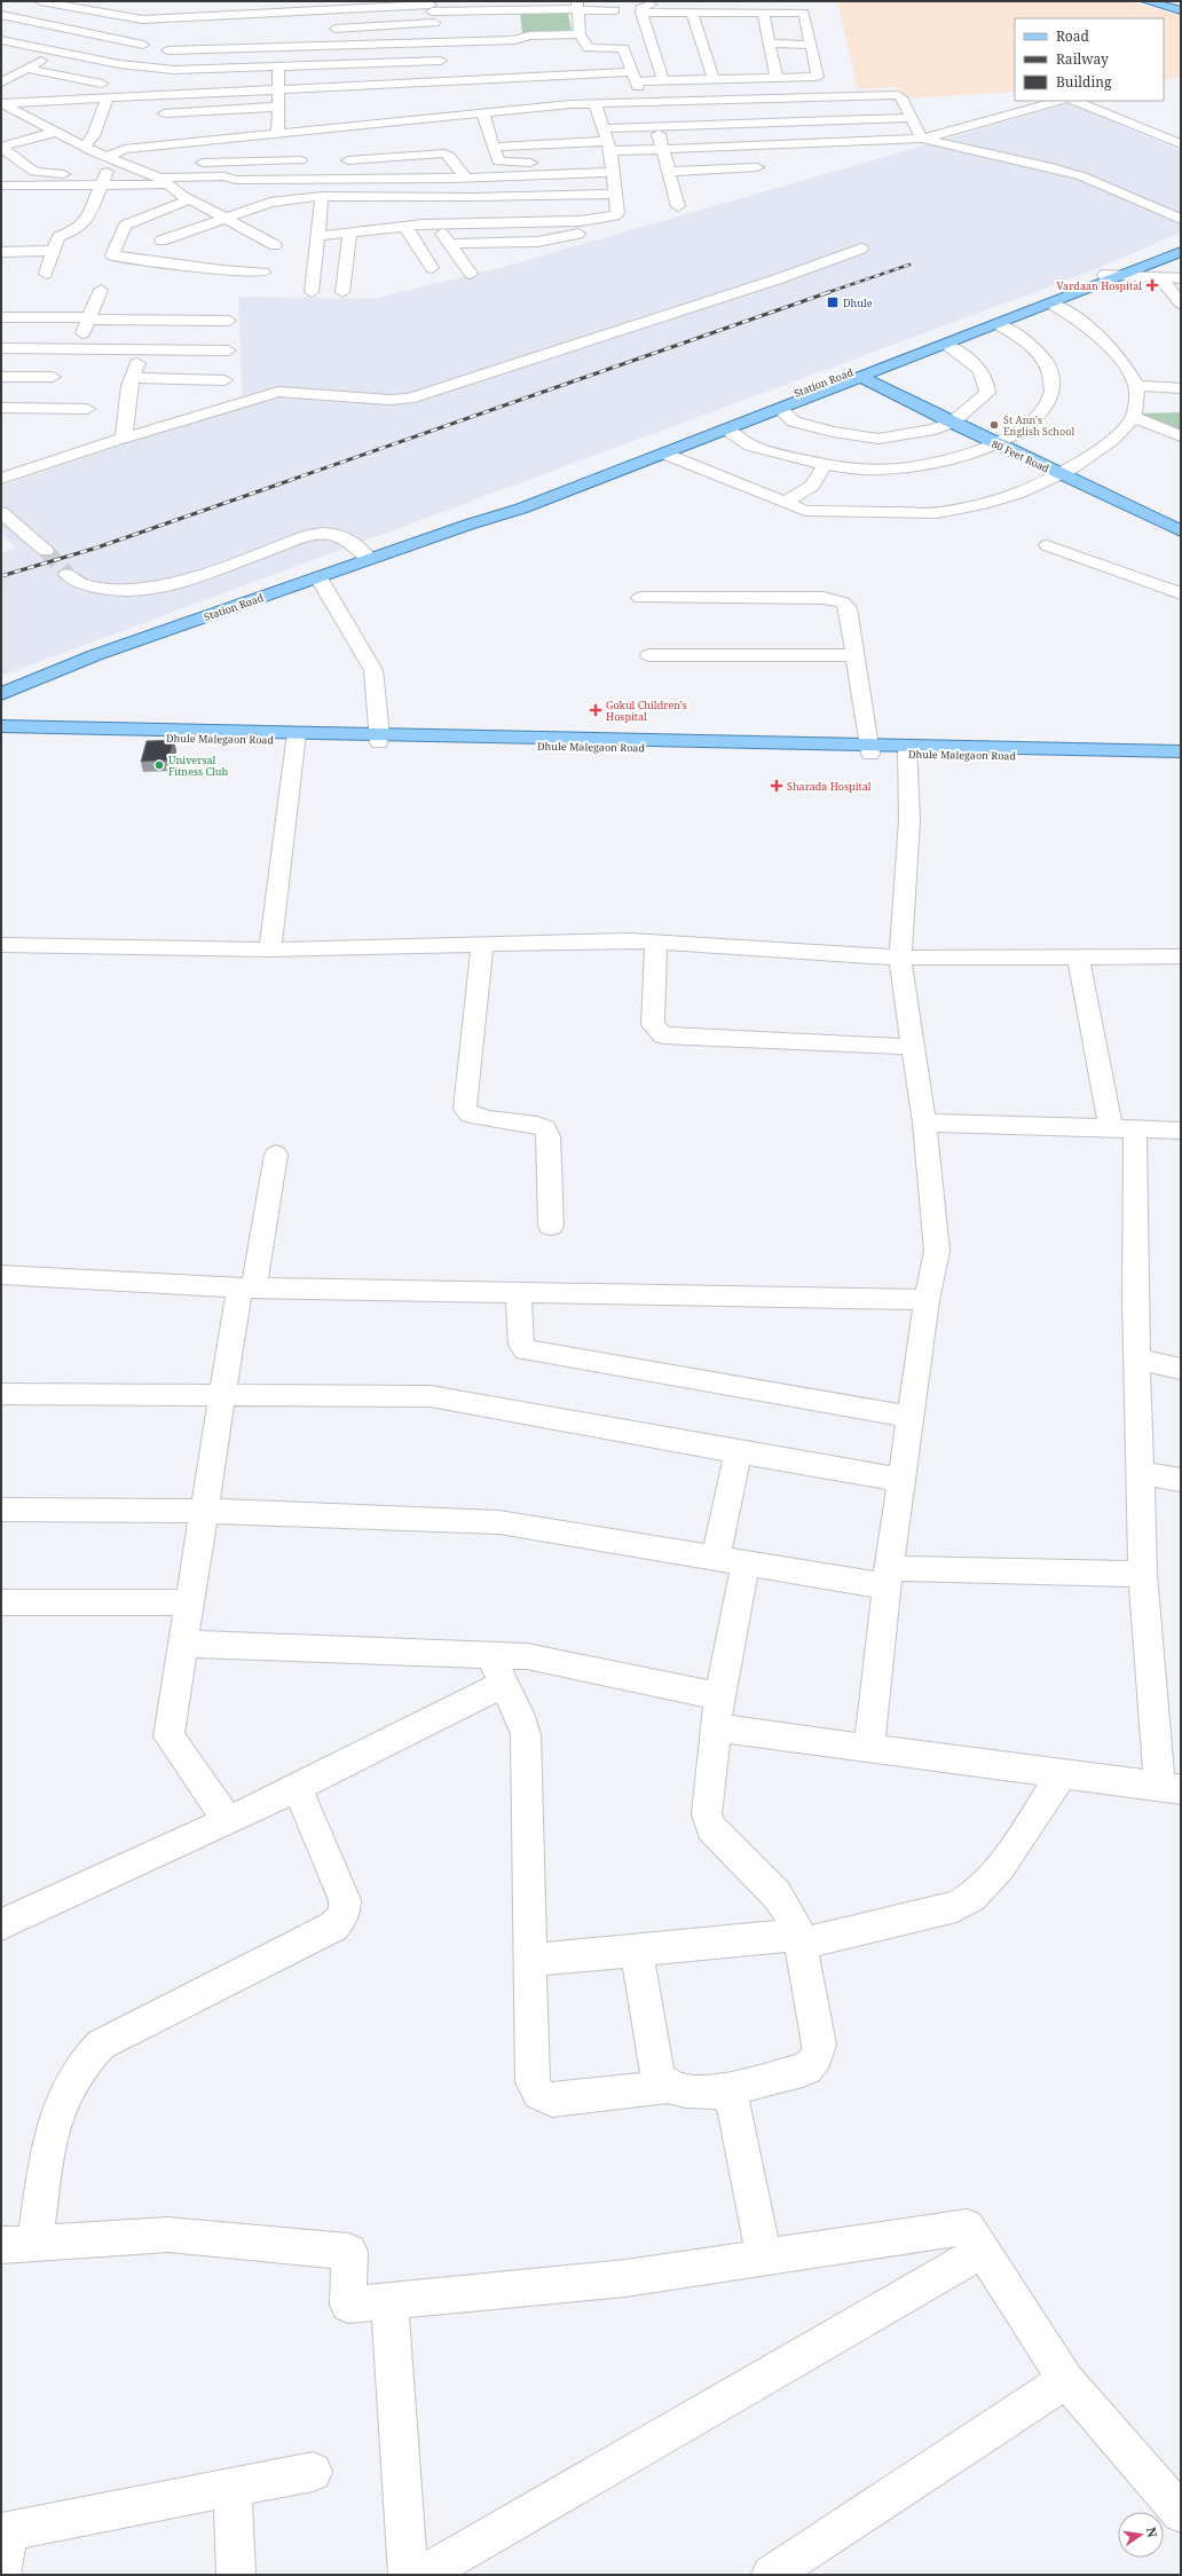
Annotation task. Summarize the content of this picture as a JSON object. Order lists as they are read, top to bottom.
{
  "streets": {
    "main road": ["Station Road", "80 Feet Road", "Dhule Malegaon Road"]
  },
  "crossings": [
    ["Station Road", "80 Feet Road"]
  ],
  "places": {
    "health": ["Vardaan Hospital", "Gokul Children's Hospital", "Sharada Hospital"],
    "transit": ["Dhule"],
    "other": ["St Ann's English School", "Universal Fitness Club"]
  },
  "legend": ["Road", "Railway", "Building"],
  "north": "right"
}
